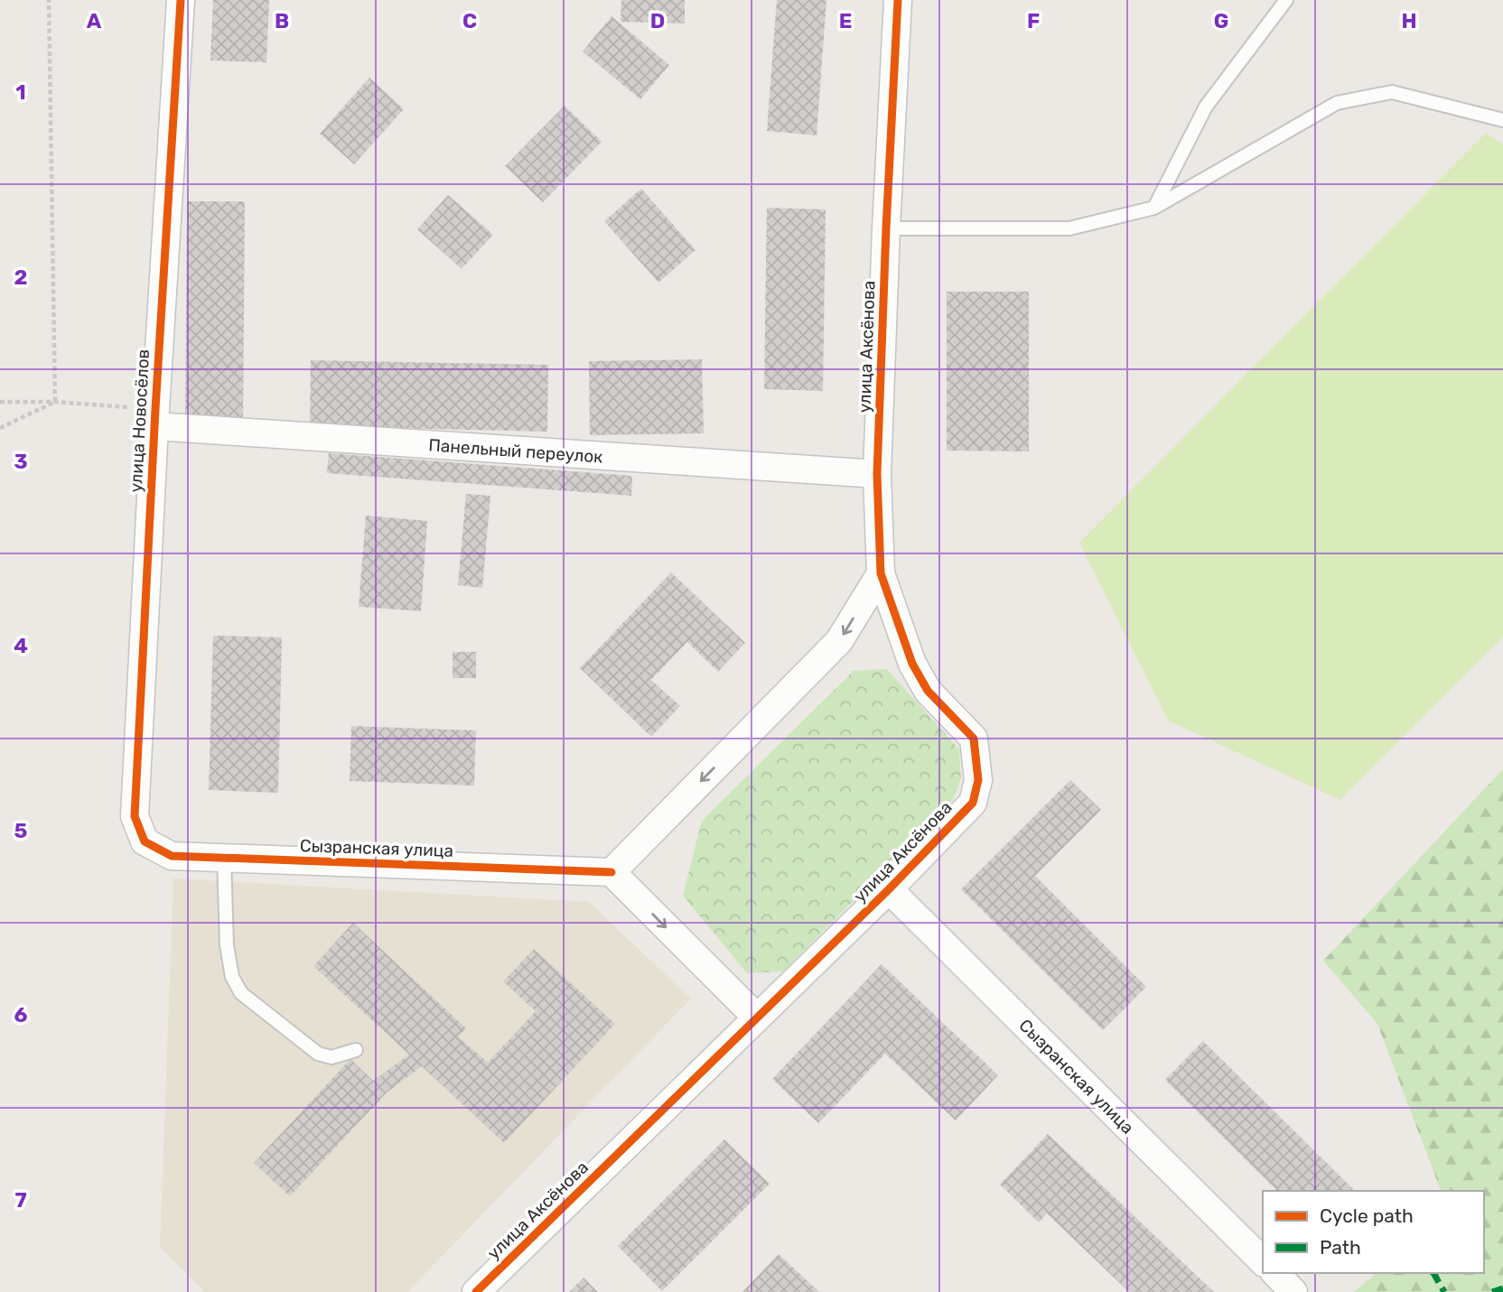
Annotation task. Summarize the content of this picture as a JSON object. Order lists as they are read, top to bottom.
{
  "streets": {
    "street": [
      "улица Аксёнова",
      "улица Новосёлов",
      "Панельный переулок",
      "Сызранская улица"
    ]
  },
  "crossings": [
    ["улица Аксёнова", "Панельный переулок"],
    ["улица Аксёнова", "Сызранская улица"],
    ["улица Новосёлов", "Панельный переулок"],
    ["улица Новосёлов", "Сызранская улица"]
  ],
  "legend": ["Cycle path", "Path"],
  "grid": {
    "columns": [
      "A",
      "B",
      "C",
      "D",
      "E",
      "F",
      "G",
      "H"
    ],
    "rows": [
      "1",
      "2",
      "3",
      "4",
      "5",
      "6",
      "7"
    ]
  }
}
